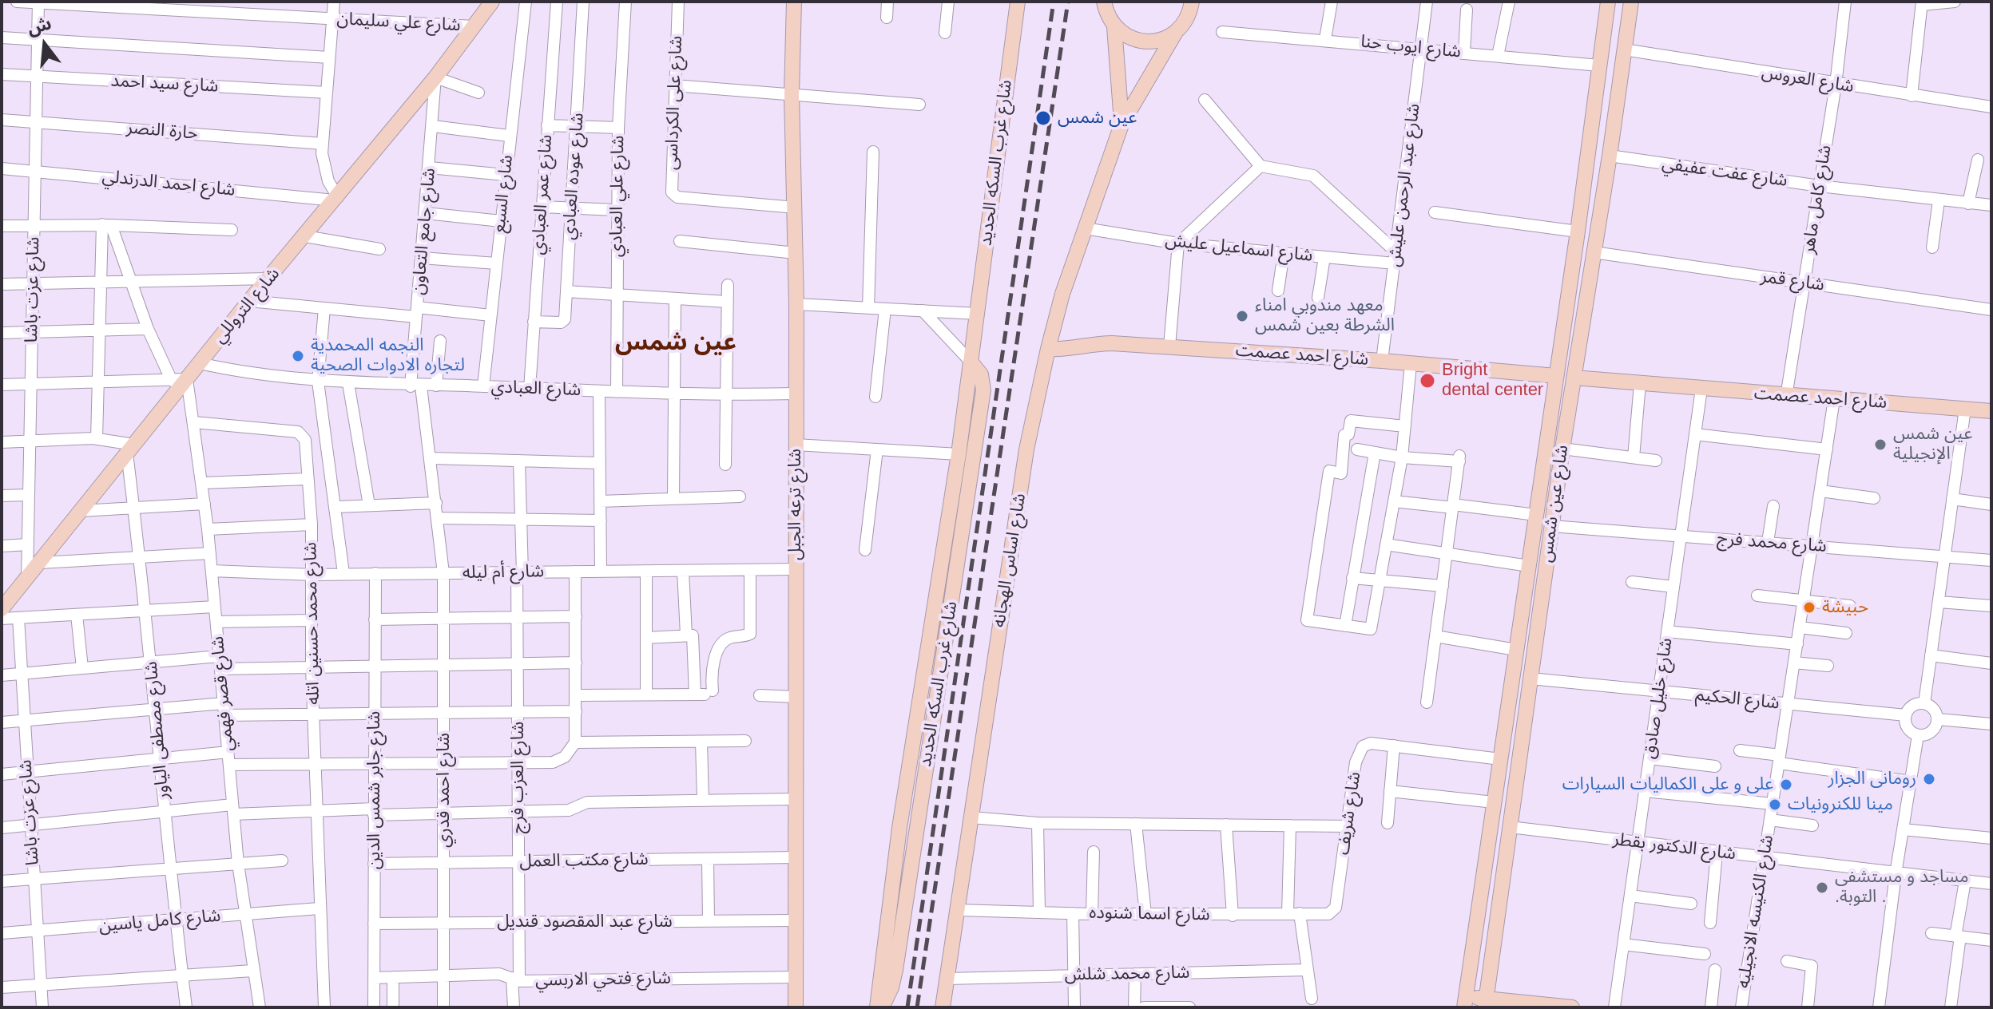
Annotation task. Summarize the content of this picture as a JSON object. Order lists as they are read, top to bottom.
{
  "streets": {
    "street": [
      "شارع علي سليمان",
      "شارع ايوب حنا",
      "شارع العروس",
      "شارع سيد احمد",
      "شارع على الكرداسى",
      "حارة النصر",
      "شارع غرب السكه الحديد",
      "شارع عفت عفيفي",
      "شارع عوده العبادي",
      "شارع احمد الدرندلي",
      "شارع عبد الرحمن عليش",
      "شارع السبع",
      "شارع عمر العبادي",
      "شارع علي العبادي",
      "شارع كامل ماهر",
      "شارع جامع التعاون",
      "شارع اسماعيل عليش",
      "شارع قمر",
      "شارع عزت باشا",
      "شارع التروللي",
      "شارع احمد عصمت",
      "شارع العبادي",
      "شارع عين شمس",
      "شارع ترعه الجبل",
      "شارع محمد فرج",
      "شارع اساس الهجانه",
      "شارع أم ليله",
      "شارع محمد حسنين اتله",
      "شارع قصر فهمي",
      "شارع خليل صادق",
      "شارع الحكيم",
      "شارع مصطفى الياور",
      "شارع العزب فرج",
      "شارع جابر شمس الدين",
      "شارع احمد قدري",
      "شارع شريف",
      "شارع الدكتور بقطر",
      "شارع مكتب العمل",
      "شارع الكنيسه الانجيليه",
      "شارع اسما شنوده",
      "شارع كامل ياسين",
      "شارع عبد المقصود قنديل",
      "شارع محمد شلش",
      "شارع فتحي الاربسي"
    ]
  },
  "crossings": [
    ["شارع علي سليمان", "شارع عزت باشا"],
    ["شارع علي سليمان", "شارع التروللي"],
    ["شارع ايوب حنا", "شارع عبد الرحمن عليش"],
    ["شارع ايوب حنا", "شارع عين شمس"],
    ["شارع العروس", "شارع كامل ماهر"],
    ["شارع العروس", "شارع عين شمس"],
    ["شارع سيد احمد", "شارع عزت باشا"],
    ["شارع على الكرداسى", "شارع ترعه الجبل"],
    ["حارة النصر", "شارع عزت باشا"],
    ["شارع عفت عفيفي", "شارع كامل ماهر"],
    ["شارع عفت عفيفي", "شارع عين شمس"],
    ["شارع عوده العبادي", "شارع عمر العبادي"],
    ["شارع احمد الدرندلي", "شارع عزت باشا"],
    ["شارع احمد الدرندلي", "شارع التروللي"],
    ["شارع عبد الرحمن عليش", "شارع اسماعيل عليش"],
    ["شارع عبد الرحمن عليش", "شارع احمد عصمت"],
    ["شارع السبع", "شارع العبادي"],
    ["شارع عمر العبادي", "شارع العبادي"],
    ["شارع علي العبادي", "شارع العبادي"],
    ["شارع كامل ماهر", "شارع قمر"],
    ["شارع كامل ماهر", "شارع احمد عصمت"],
    ["شارع جامع التعاون", "شارع التروللي"],
    ["شارع جامع التعاون", "شارع العبادي"],
    ["شارع جامع التعاون", "شارع احمد قدري"],
    ["شارع اسماعيل عليش", "شارع اساس الهجانه"],
    ["شارع قمر", "شارع عين شمس"],
    ["شارع عزت باشا", "شارع التروللي"],
    ["شارع عزت باشا", "شارع كامل ياسين"],
    ["شارع التروللي", "شارع العبادي"],
    ["شارع التروللي", "شارع قصر فهمي"],
    ["شارع التروللي", "شارع مصطفى الياور"],
    ["شارع احمد عصمت", "شارع عين شمس"],
    ["شارع احمد عصمت", "شارع اساس الهجانه"],
    ["شارع احمد عصمت", "شارع خليل صادق"],
    ["شارع احمد عصمت", "شارع الكنيسه الانجيليه"],
    ["شارع العبادي", "شارع ترعه الجبل"],
    ["شارع عين شمس", "شارع محمد فرج"],
    ["شارع عين شمس", "شارع الحكيم"],
    ["شارع عين شمس", "شارع شريف"],
    ["شارع عين شمس", "شارع الدكتور بقطر"],
    ["شارع ترعه الجبل", "شارع أم ليله"],
    ["شارع ترعه الجبل", "شارع مكتب العمل"],
    ["شارع ترعه الجبل", "شارع عبد المقصود قنديل"],
    ["شارع ترعه الجبل", "شارع فتحي الاربسي"],
    ["شارع محمد فرج", "شارع خليل صادق"],
    ["شارع محمد فرج", "شارع الكنيسه الانجيليه"],
    ["شارع اساس الهجانه", "شارع اسما شنوده"],
    ["شارع اساس الهجانه", "شارع محمد شلش"],
    ["شارع أم ليله", "شارع محمد حسنين اتله"],
    ["شارع أم ليله", "شارع قصر فهمي"],
    ["شارع أم ليله", "شارع العزب فرج"],
    ["شارع أم ليله", "شارع جابر شمس الدين"],
    ["شارع أم ليله", "شارع احمد قدري"],
    ["شارع محمد حسنين اتله", "شارع قصر فهمي"],
    ["شارع محمد حسنين اتله", "شارع كامل ياسين"],
    ["شارع قصر فهمي", "شارع كامل ياسين"],
    ["شارع خليل صادق", "شارع الحكيم"],
    ["شارع خليل صادق", "شارع الدكتور بقطر"],
    ["شارع الحكيم", "شارع الكنيسه الانجيليه"],
    ["شارع مصطفى الياور", "شارع كامل ياسين"],
    ["شارع العزب فرج", "شارع مكتب العمل"],
    ["شارع العزب فرج", "شارع عبد المقصود قنديل"],
    ["شارع العزب فرج", "شارع فتحي الاربسي"],
    ["شارع جابر شمس الدين", "شارع مكتب العمل"],
    ["شارع جابر شمس الدين", "شارع عبد المقصود قنديل"],
    ["شارع جابر شمس الدين", "شارع فتحي الاربسي"],
    ["شارع احمد قدري", "شارع مكتب العمل"],
    ["شارع احمد قدري", "شارع عبد المقصود قنديل"],
    ["شارع احمد قدري", "شارع فتحي الاربسي"],
    ["شارع شريف", "شارع اسما شنوده"],
    ["شارع الدكتور بقطر", "شارع الكنيسه الانجيليه"]
  ],
  "districts": ["عين شمس"],
  "places": [
    "عين شمس",
    "معهد مندوبي امناء الشرطة بعين شمس",
    "النجمه المحمدية لتجاره الادوات الصحية",
    "Bright dental center",
    "عين شمس الإنجيلية",
    "حبيشة",
    "رومانى الجزار",
    "على و على الكماليات السيارات",
    "مينا للكنرونيات",
    "مساجد و مستشفى .التوبة ."
  ],
  "north": "top"
}
